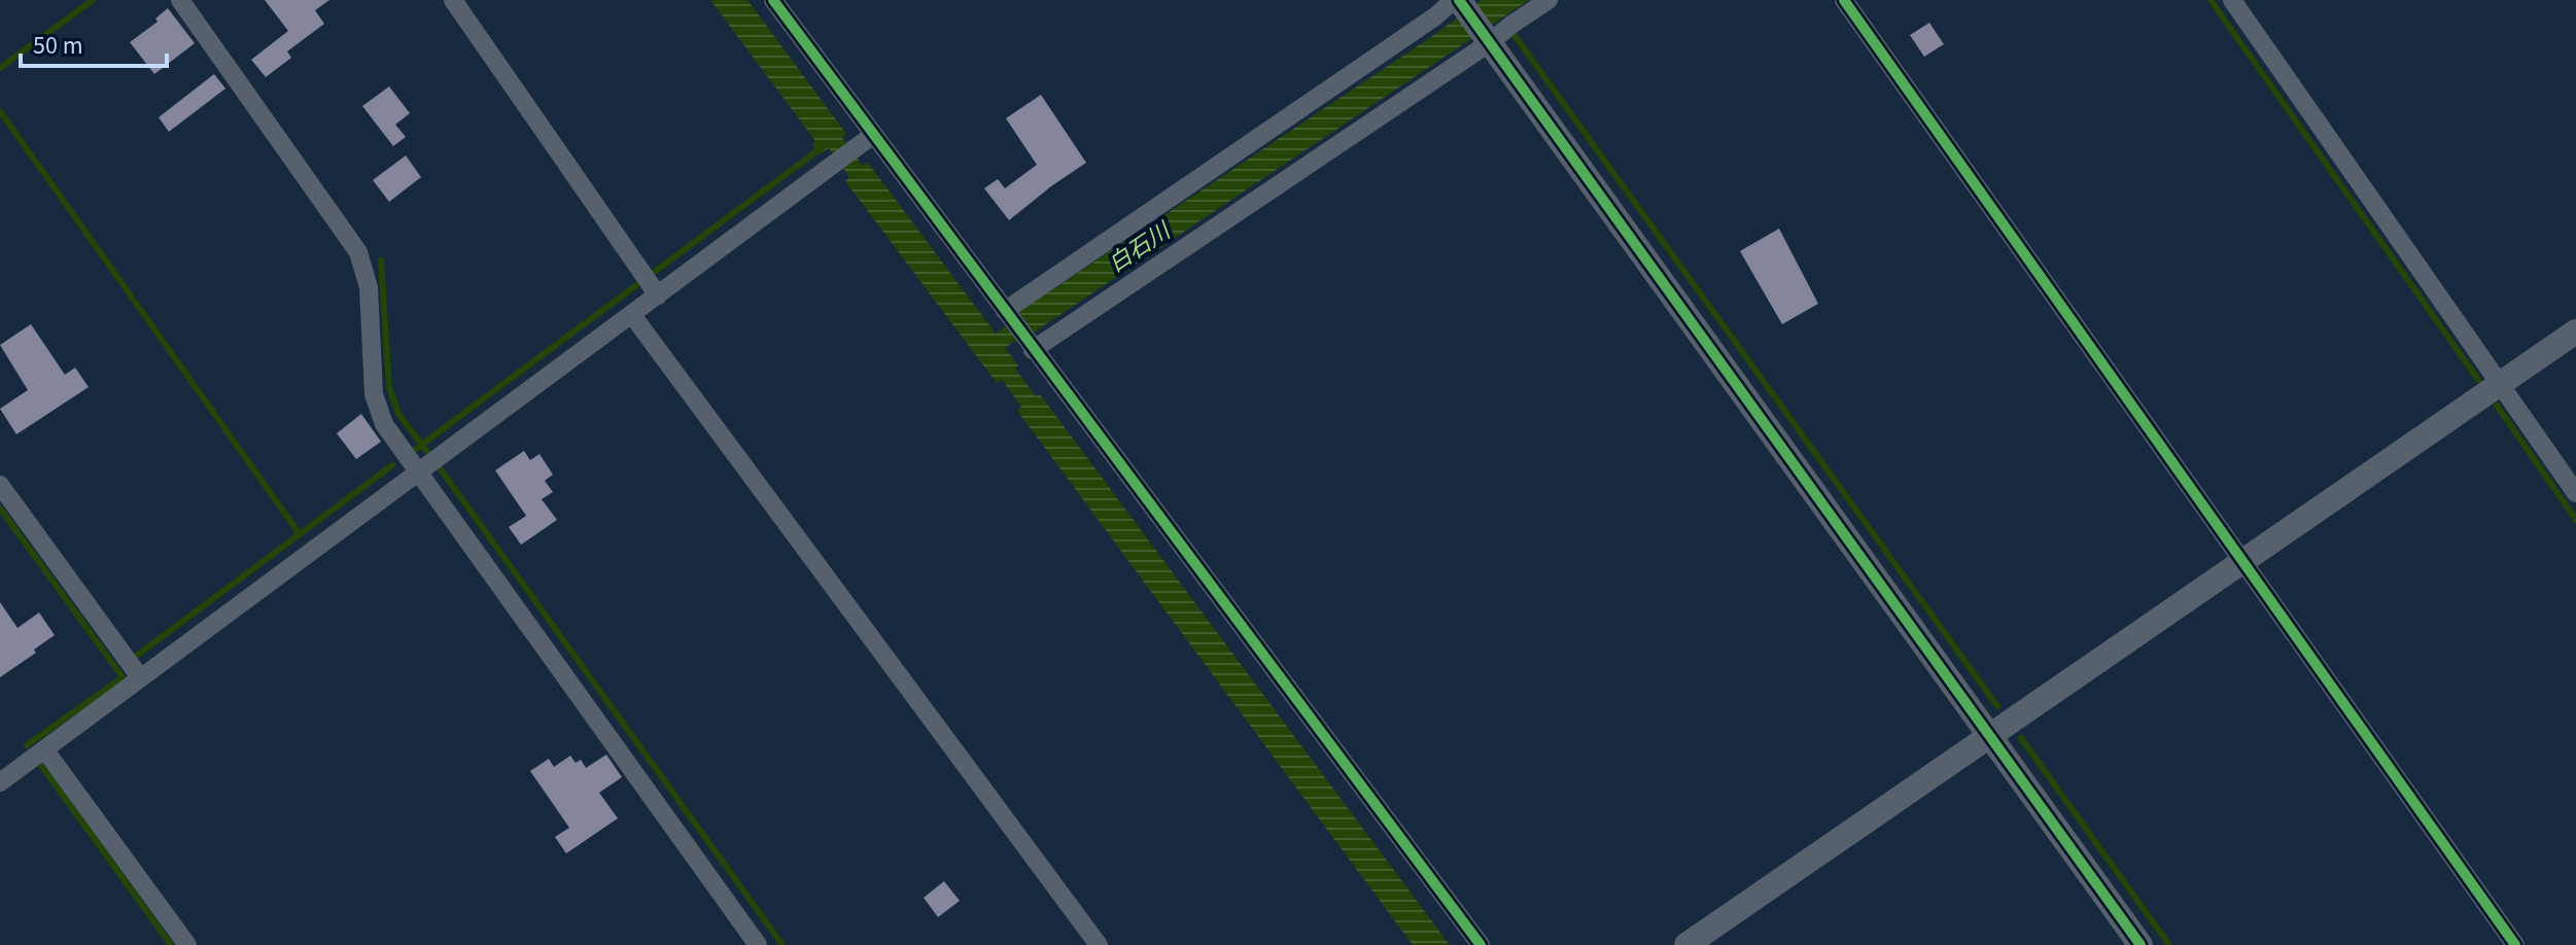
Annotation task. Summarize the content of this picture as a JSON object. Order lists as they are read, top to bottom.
{
  "water": ["白石川"],
  "scale_bar": "50 m"
}
